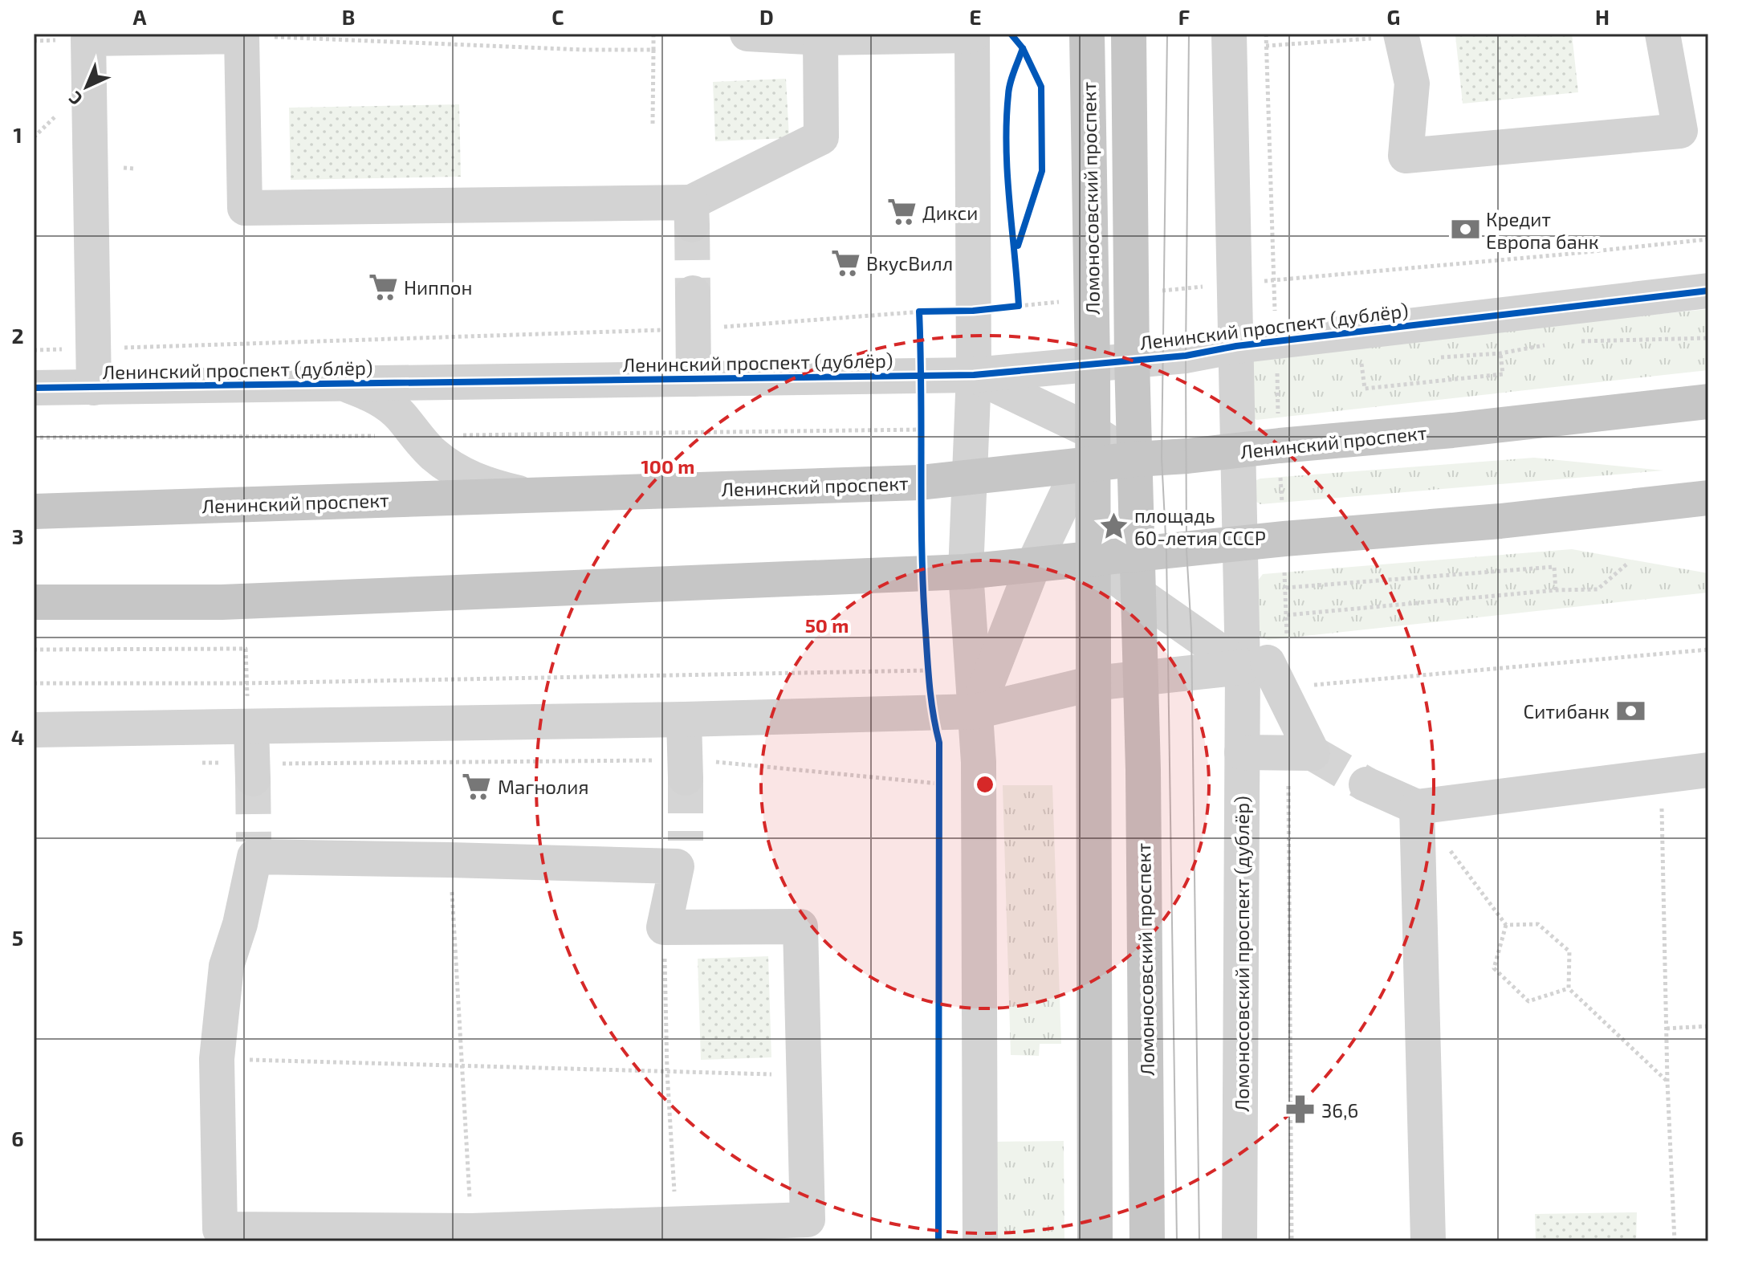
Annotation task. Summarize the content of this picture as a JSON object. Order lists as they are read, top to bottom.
{
  "streets": {
    "main road": ["Ломоносовский проспект", "Ленинский проспект"],
    "street": ["Ленинский проспект (дублёр)", "Ломоносовский проспект (дублёр)"]
  },
  "crossings": [
    ["Ломоносовский проспект", "Ленинский проспект (дублёр)"]
  ],
  "places": {
    "supermarket": [
      "Дикси",
      "ВкусВилл",
      "Ниппон",
      "Магнолия"
    ],
    "bank": ["Кредит Европа банк", "Ситибанк"],
    "place": ["площадь 60-летия СССР"],
    "pharmacy": ["36,6"]
  },
  "north": "bottom left",
  "grid": {
    "columns": [
      "A",
      "B",
      "C",
      "D",
      "E",
      "F",
      "G",
      "H"
    ],
    "rows": [
      "1",
      "2",
      "3",
      "4",
      "5",
      "6"
    ]
  },
  "rings": ["100 m", "50 m"]
}
